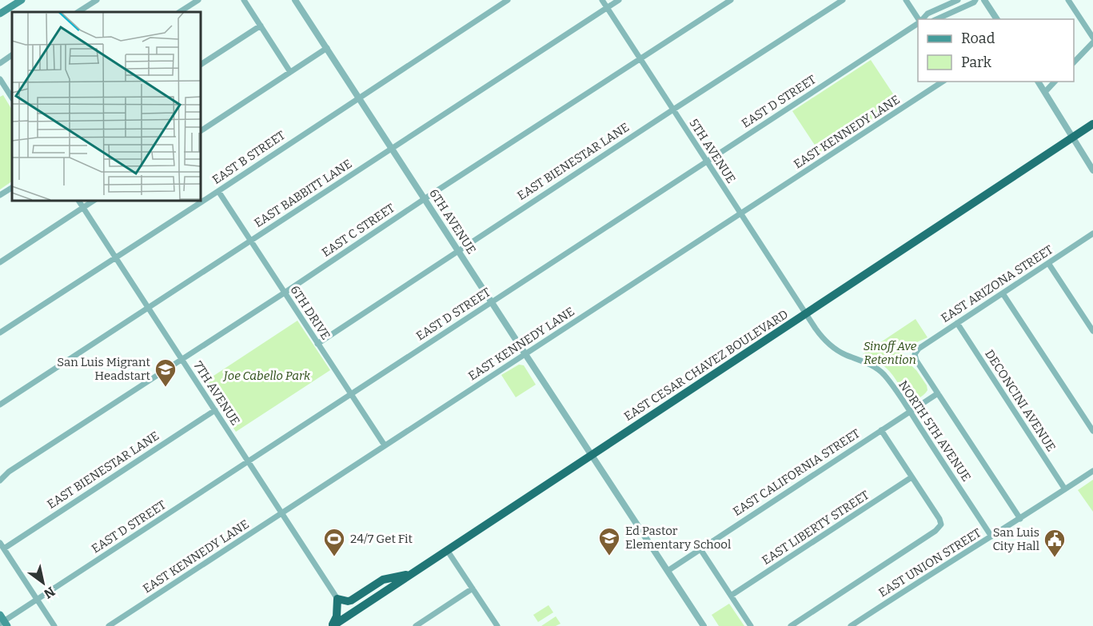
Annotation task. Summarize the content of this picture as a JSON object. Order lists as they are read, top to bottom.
{
  "streets": {
    "highway": ["EAST CESAR CHAVEZ BOULEVARD"],
    "street": [
      "EAST D STREET",
      "EAST KENNEDY LANE",
      "5TH AVENUE",
      "EAST B STREET",
      "EAST BIENESTAR LANE",
      "EAST BABBITT LANE",
      "6TH AVENUE",
      "EAST C STREET",
      "EAST ARIZONA STREET",
      "6TH DRIVE",
      "7TH AVENUE",
      "DECONCINI AVENUE",
      "NORTH 5TH AVENUE",
      "EAST CALIFORNIA STREET",
      "EAST LIBERTY STREET",
      "EAST UNION STREET"
    ]
  },
  "crossings": [
    ["EAST D STREET", "5TH AVENUE"],
    ["EAST D STREET", "6TH AVENUE"],
    ["EAST D STREET", "6TH DRIVE"],
    ["EAST D STREET", "7TH AVENUE"],
    ["EAST KENNEDY LANE", "5TH AVENUE"],
    ["EAST KENNEDY LANE", "6TH AVENUE"],
    ["EAST KENNEDY LANE", "6TH DRIVE"],
    ["EAST KENNEDY LANE", "7TH AVENUE"],
    ["5TH AVENUE", "EAST BIENESTAR LANE"],
    ["5TH AVENUE", "EAST BABBITT LANE"],
    ["5TH AVENUE", "EAST C STREET"],
    ["5TH AVENUE", "EAST CESAR CHAVEZ BOULEVARD"],
    ["5TH AVENUE", "NORTH 5TH AVENUE"],
    ["EAST B STREET", "6TH AVENUE"],
    ["EAST B STREET", "6TH DRIVE"],
    ["EAST B STREET", "7TH AVENUE"],
    ["EAST BIENESTAR LANE", "6TH AVENUE"],
    ["EAST BIENESTAR LANE", "6TH DRIVE"],
    ["EAST BIENESTAR LANE", "7TH AVENUE"],
    ["EAST BABBITT LANE", "6TH AVENUE"],
    ["EAST BABBITT LANE", "6TH DRIVE"],
    ["EAST BABBITT LANE", "7TH AVENUE"],
    ["6TH AVENUE", "EAST C STREET"],
    ["6TH AVENUE", "EAST CESAR CHAVEZ BOULEVARD"],
    ["6TH AVENUE", "EAST CALIFORNIA STREET"],
    ["EAST C STREET", "6TH DRIVE"],
    ["EAST C STREET", "7TH AVENUE"],
    ["EAST ARIZONA STREET", "DECONCINI AVENUE"],
    ["EAST ARIZONA STREET", "EAST CALIFORNIA STREET"],
    ["EAST CESAR CHAVEZ BOULEVARD", "NORTH 5TH AVENUE"],
    ["DECONCINI AVENUE", "EAST UNION STREET"],
    ["NORTH 5TH AVENUE", "EAST CALIFORNIA STREET"],
    ["NORTH 5TH AVENUE", "EAST UNION STREET"]
  ],
  "parks": ["Sinoff Ave Retention", "Joe Cabello Park"],
  "places": {
    "school or university": ["San Luis Migrant Headstart", "Ed Pastor Elementary School"],
    "sports": ["24/7 Get Fit"],
    "public building": ["San Luis City Hall"]
  },
  "legend": ["Road", "Park"],
  "north": "bottom right"
}
